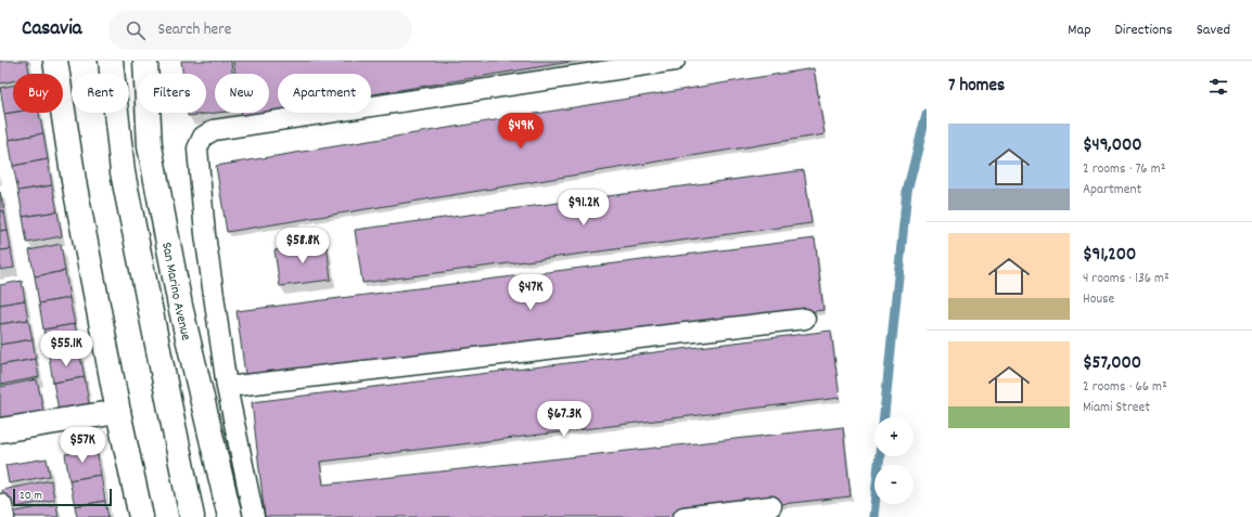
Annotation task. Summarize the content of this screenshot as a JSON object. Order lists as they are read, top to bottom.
{
  "streets": {
    "main road": ["San Marino Avenue"]
  },
  "scale_bar": "20 m",
  "page": {
    "header": "Casavia",
    "search": "Search here",
    "nav": ["Map", "Directions", "Saved"],
    "heading": "7 homes",
    "chip": [
      "Buy",
      "Rent",
      "Filters",
      "New",
      "Apartment"
    ],
    "price": [
      "$49K",
      "$91.2K",
      "$58.8K",
      "$47K",
      "$55.1K",
      "$67.3K",
      "$57K"
    ],
    "list": [
      {
        "name": "$49,000",
        "note": "2 rooms · 76 m² · Apartment"
      },
      {
        "name": "$91,200",
        "note": "4 rooms · 136 m² · House"
      },
      {
        "name": "$57,000",
        "note": "2 rooms · 66 m² · Miami Street"
      }
    ],
    "map_buttons": ["+", "−"],
    "scale": "20 m"
  }
}
